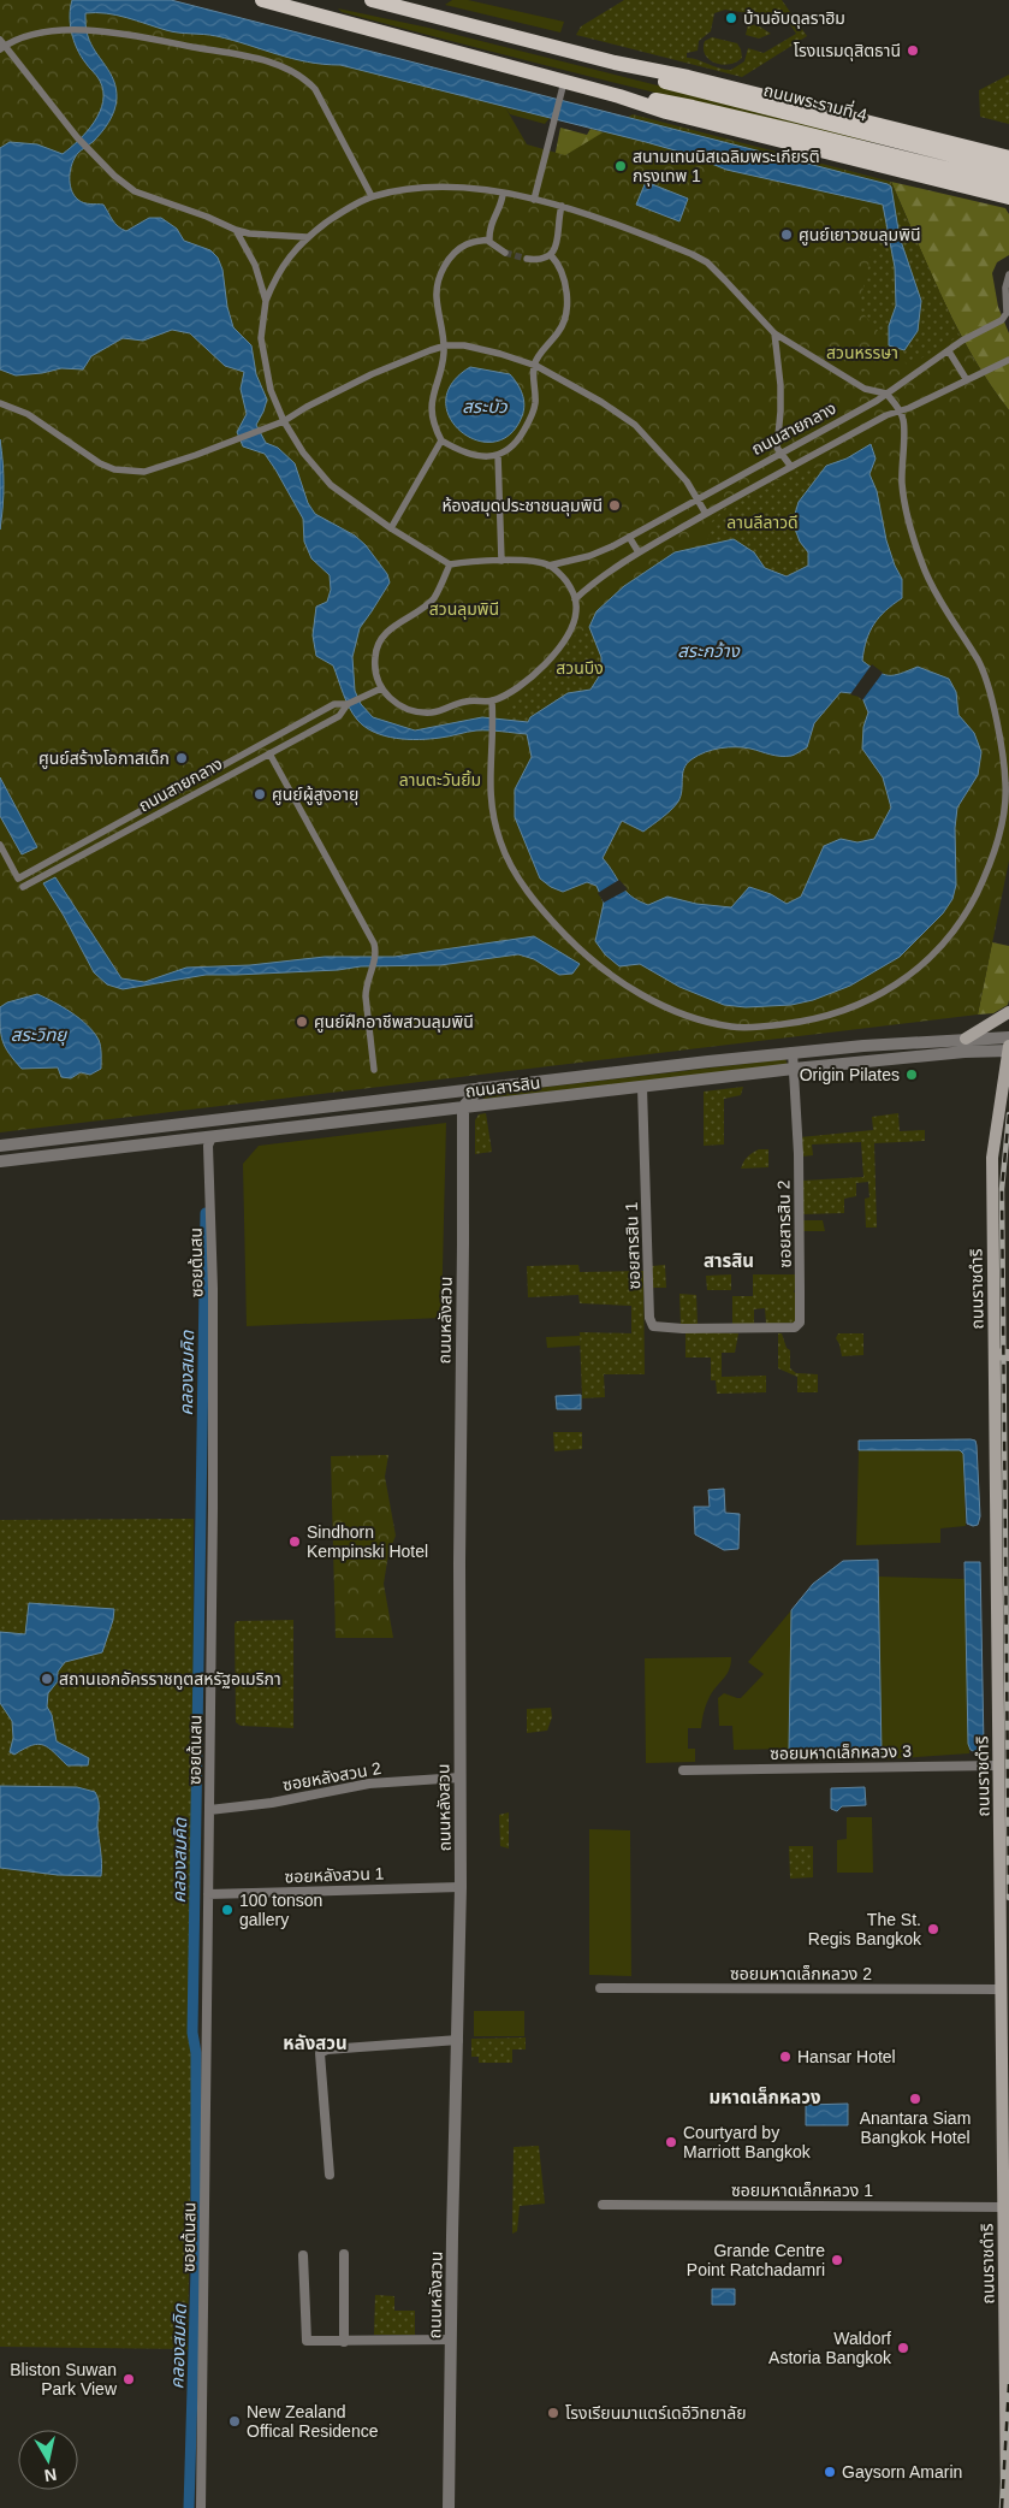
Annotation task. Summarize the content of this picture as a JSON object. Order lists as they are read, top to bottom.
{
  "streets": {
    "main road": ["ถนนพระรามที่ 4", "ถนนราชดำริ"],
    "street": [
      "ถนนสายกลาง",
      "ถนนสารสิน",
      "ซอยสารสิน 2",
      "ซอยสารสิน 1",
      "ซอยต้นสน",
      "ถนนหลังสวน",
      "ซอยมหาดเล็กหลวง 3",
      "ซอยหลังสวน 2",
      "ซอยหลังสวน 1",
      "ซอยมหาดเล็กหลวง 2",
      "ซอยมหาดเล็กหลวง 1"
    ]
  },
  "crossings": [
    ["ถนนสารสิน", "ซอยสารสิน 2"],
    ["ถนนสารสิน", "ซอยสารสิน 1"],
    ["ถนนสารสิน", "ซอยต้นสน"],
    ["ถนนสารสิน", "ถนนราชดำริ"],
    ["ถนนสารสิน", "ถนนหลังสวน"],
    ["ซอยสารสิน 2", "ซอยสารสิน 1"],
    ["ซอยต้นสน", "ซอยหลังสวน 2"],
    ["ซอยต้นสน", "ซอยหลังสวน 1"],
    ["ถนนราชดำริ", "ซอยมหาดเล็กหลวง 3"],
    ["ถนนราชดำริ", "ซอยมหาดเล็กหลวง 2"],
    ["ถนนราชดำริ", "ซอยมหาดเล็กหลวง 1"],
    ["ถนนหลังสวน", "ซอยหลังสวน 2"],
    ["ถนนหลังสวน", "ซอยหลังสวน 1"]
  ],
  "districts": ["สารสิน", "หลังสวน", "มหาดเล็กหลวง"],
  "water": [
    "สระบัว",
    "สระกว้าง",
    "สระวิทยุ",
    "คลองสมคิด"
  ],
  "parks": [
    "สวนหรรษา",
    "ลานลีลาวดี",
    "สวนลุมพินี",
    "สวนบึง",
    "ลานตะวันยิ้ม"
  ],
  "places": [
    "บ้านอับดุลราฮิม",
    "โรงแรมดุสิตธานี",
    "สนามเทนนิสเฉลิมพระเกียรติ กรุงเทพ 1",
    "ศูนย์เยาวชนลุมพินี",
    "ห้องสมุดประชาชนลุมพินี",
    "ศูนย์สร้างโอกาสเด็ก",
    "ศูนย์ผู้สูงอายุ",
    "ศูนย์ฝึกอาชีพสวนลุมพินี",
    "Origin Pilates",
    "Sindhorn Kempinski Hotel",
    "สถานเอกอัครราชทูตสหรัฐอเมริกา",
    "100 tonson gallery",
    "The St. Regis Bangkok",
    "Hansar Hotel",
    "Anantara Siam Bangkok Hotel",
    "Courtyard by Marriott Bangkok",
    "Grande Centre Point Ratchadamri",
    "Waldorf Astoria Bangkok",
    "Bliston Suwan Park View",
    "โรงเรียนมาแตร์เดอีวิทยาลัย",
    "New Zealand Offical Residence",
    "Gaysorn Amarin"
  ],
  "north": "bottom"
}
